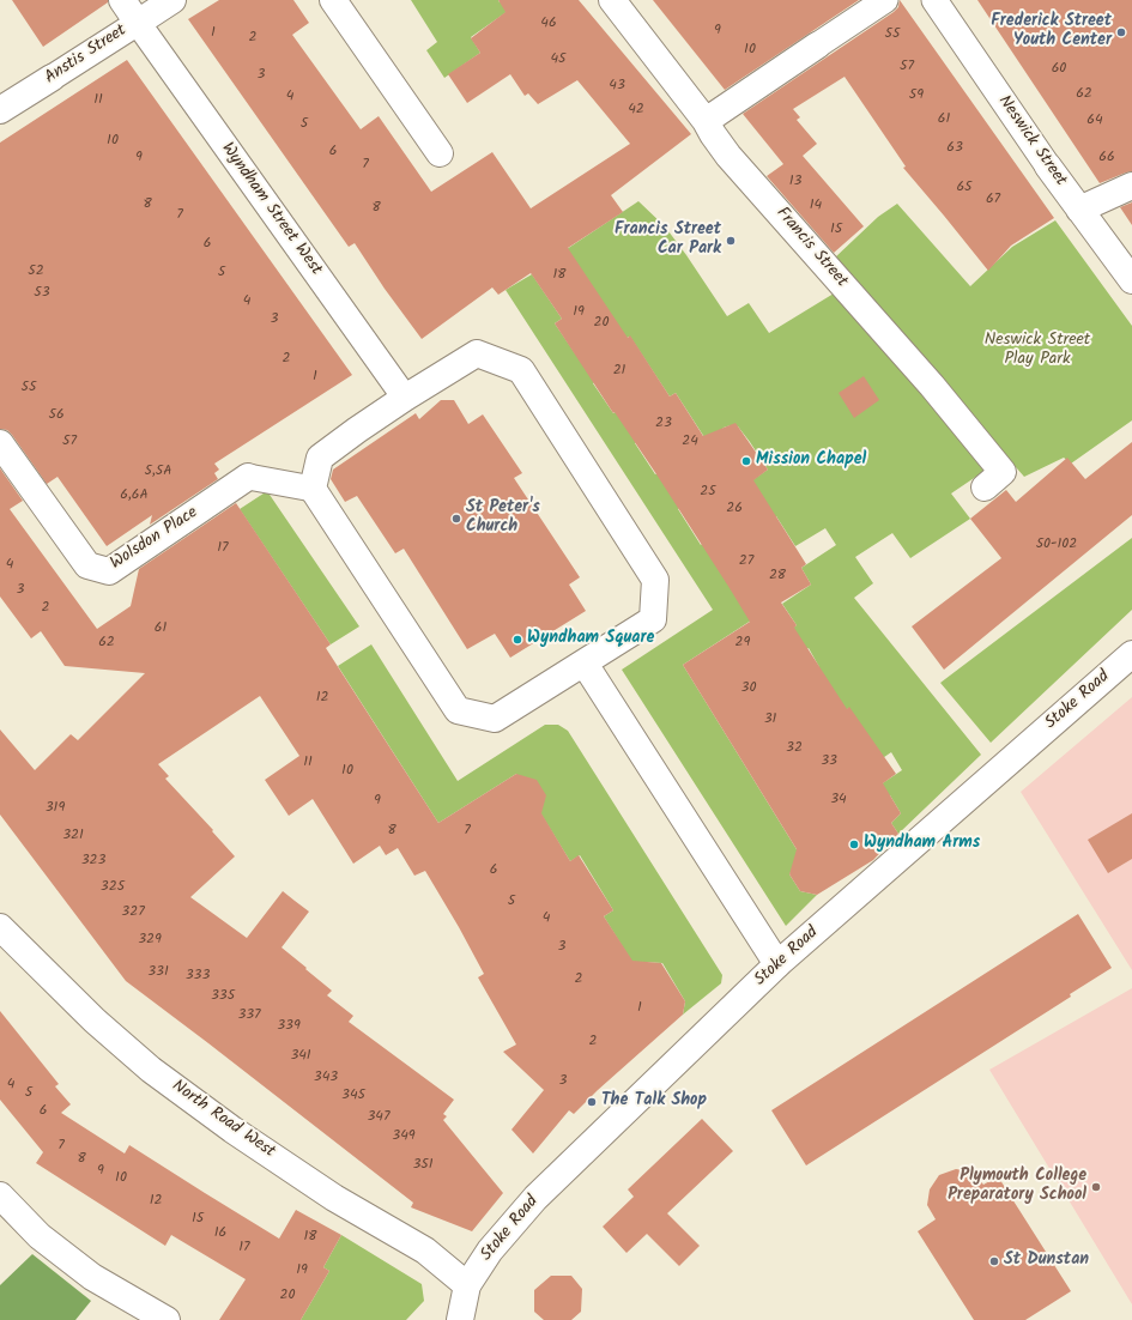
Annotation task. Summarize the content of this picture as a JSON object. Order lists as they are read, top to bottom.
{
  "streets": {
    "street": [
      "Anstis Street",
      "Neswick Street",
      "Wyndham Street West",
      "Francis Street",
      "Wolsdon Place",
      "Stoke Road",
      "North Road West"
    ]
  },
  "crossings": [
    ["Anstis Street", "Wyndham Street West"],
    ["Stoke Road", "North Road West"]
  ],
  "parks": ["Neswick Street Play Park"],
  "places": [
    "Frederick Street Youth Center",
    "Francis Street Car Park",
    "Mission Chapel",
    "St Peter's Church",
    "Wyndham Square",
    "Wyndham Arms",
    "The Talk Shop",
    "Plymouth College Preparatory School",
    "St Dunstan"
  ],
  "house_numbers": [
    "46",
    "9",
    "1",
    "55",
    "2",
    "10",
    "45",
    "57",
    "60",
    "3",
    "43",
    "62",
    "59",
    "4",
    "11",
    "42",
    "61",
    "64",
    "5",
    "10",
    "63",
    "6",
    "9",
    "66",
    "7",
    "13",
    "65",
    "67",
    "8",
    "14",
    "8",
    "7",
    "15",
    "6",
    "52",
    "5",
    "18",
    "53",
    "4",
    "19",
    "3",
    "20",
    "2",
    "21",
    "1",
    "55",
    "56",
    "23",
    "57",
    "24",
    "5,5A",
    "25",
    "6,6A",
    "26",
    "50-102",
    "17",
    "27",
    "4",
    "28",
    "3",
    "2",
    "61",
    "62",
    "29",
    "30",
    "12",
    "31",
    "32",
    "33",
    "11",
    "10",
    "34",
    "9",
    "319",
    "8",
    "7",
    "321",
    "323",
    "6",
    "325",
    "5",
    "327",
    "4",
    "329",
    "3",
    "331",
    "333",
    "2",
    "335",
    "1",
    "337",
    "339",
    "2",
    "341",
    "343",
    "3",
    "4",
    "5",
    "345",
    "6",
    "347",
    "349",
    "7",
    "8",
    "351",
    "9",
    "10",
    "12",
    "15",
    "16",
    "18",
    "17",
    "19",
    "20"
  ]
}
